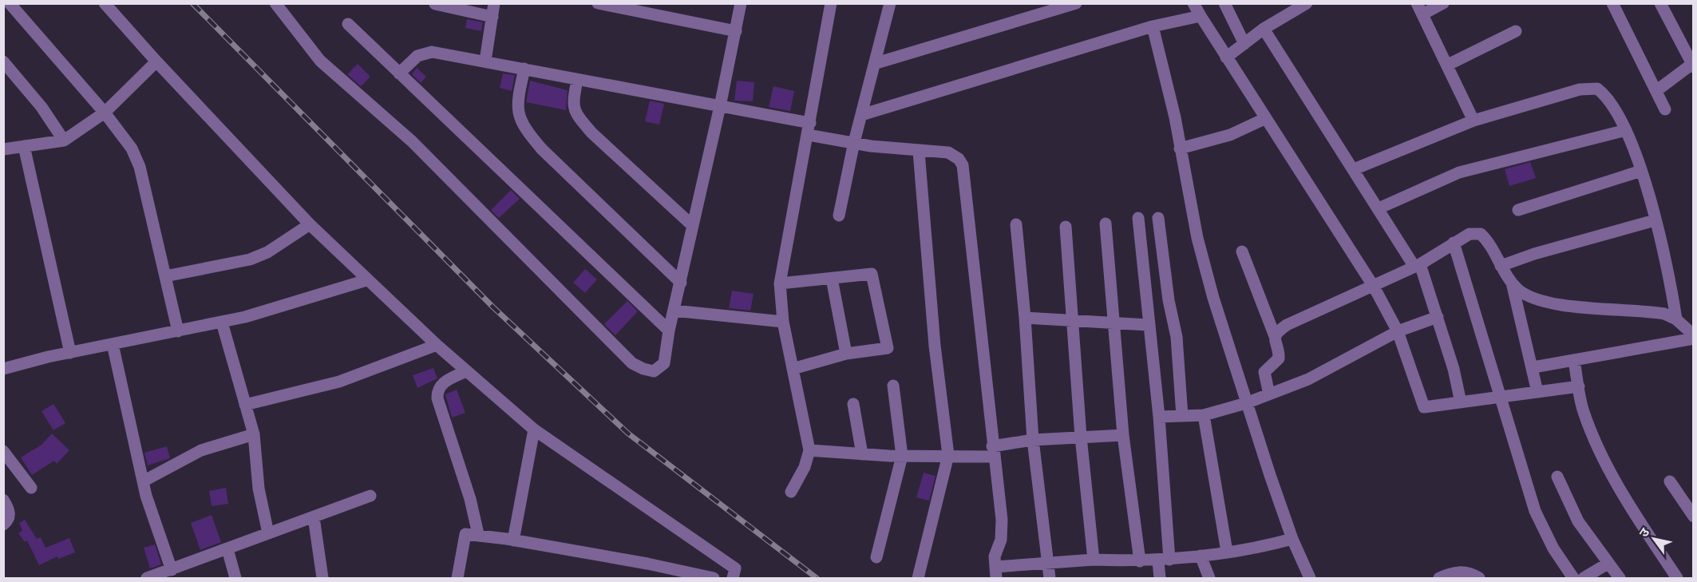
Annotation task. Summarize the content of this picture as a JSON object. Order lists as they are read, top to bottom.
{
  "north": "top left"
}
